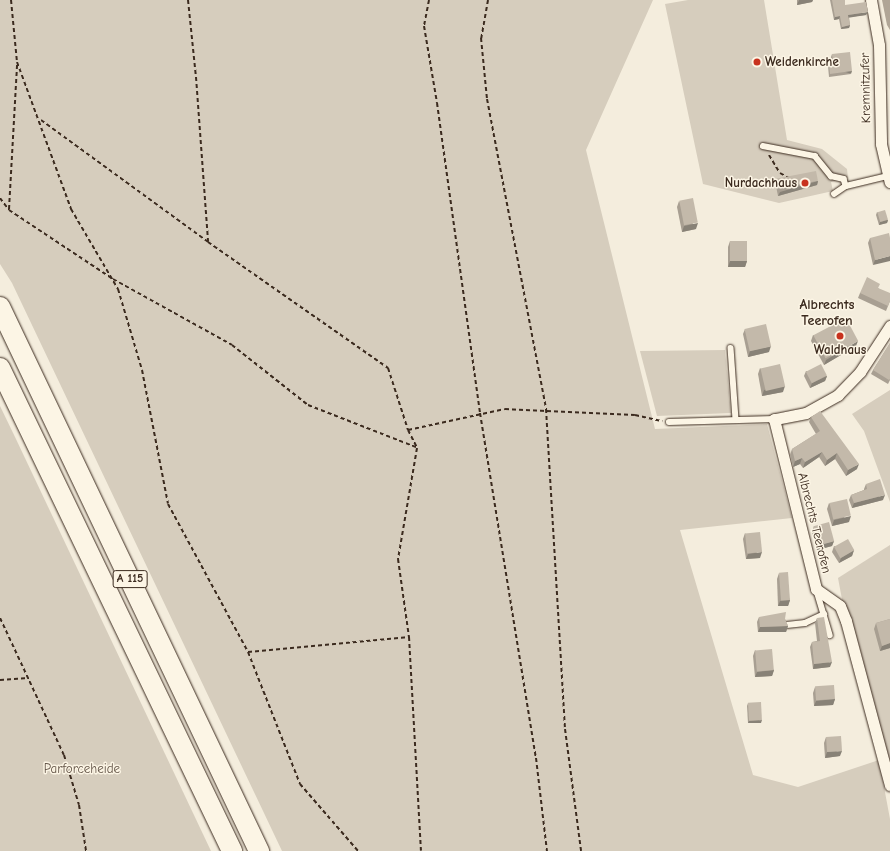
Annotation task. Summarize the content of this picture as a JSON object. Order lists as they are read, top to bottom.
{
  "streets": {
    "highway": ["A 115"],
    "street": ["Kremnitzufer", "Albrechts Teerofen"]
  },
  "districts": ["Albrechts Teerofen"],
  "parks": ["Parforceheide"],
  "places": ["Weidenkirche", "Nurdachhaus", "Waldhaus"]
}
